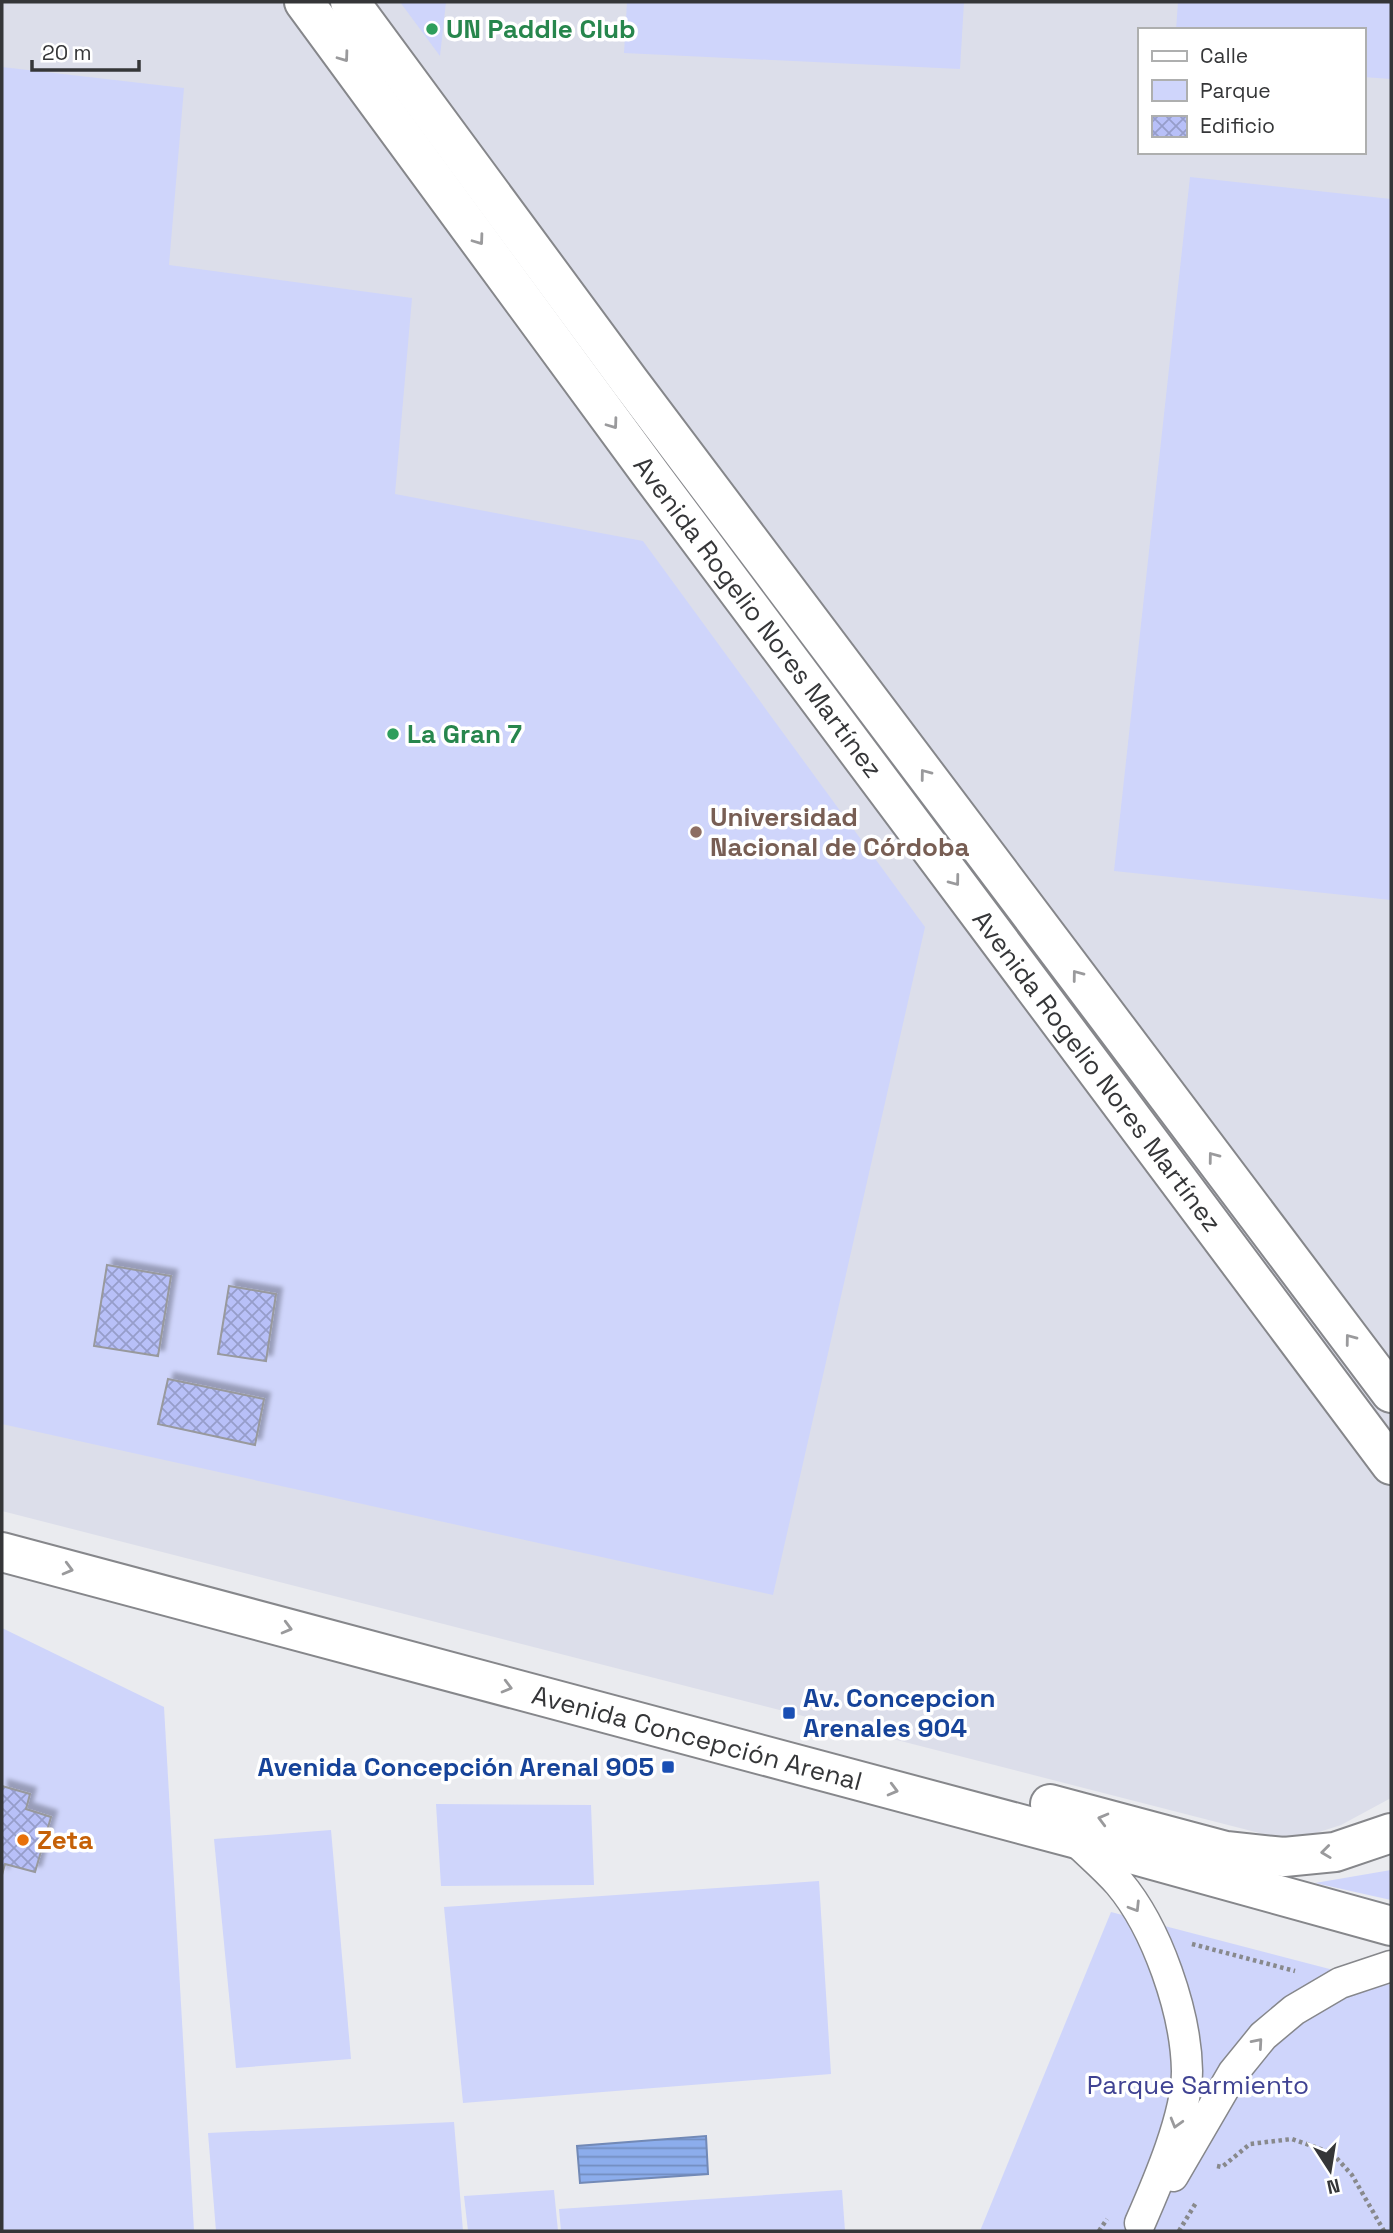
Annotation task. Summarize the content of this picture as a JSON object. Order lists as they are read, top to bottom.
{
  "streets": {
    "main road": ["Avenida Rogelio Nores Martínez", "Avenida Concepción Arenal"]
  },
  "parks": ["Parque Sarmiento"],
  "places": {
    "other": [
      "UN Paddle Club",
      "La Gran 7",
      "Universidad Nacional de Córdoba",
      "Zeta"
    ],
    "transit": ["Av. Concepcion Arenales 904", "Avenida Concepción Arenal 905"]
  },
  "legend": ["Calle", "Parque", "Edificio"],
  "scale_bar": "20 m",
  "north": "bottom"
}
